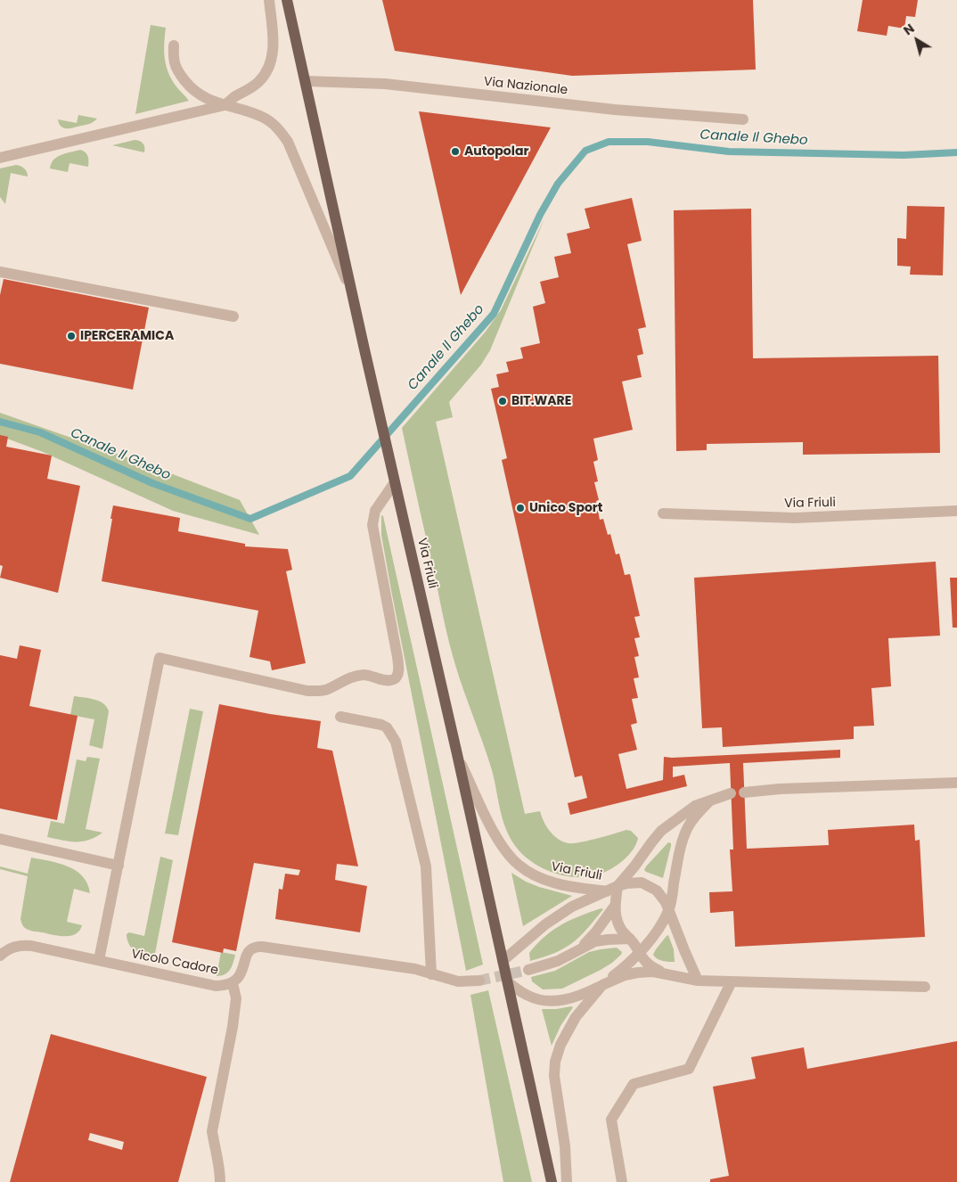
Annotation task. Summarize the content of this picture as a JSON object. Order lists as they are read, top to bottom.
{
  "streets": {
    "main road": ["Via Friuli"],
    "street": ["Via Nazionale", "Vicolo Cadore"]
  },
  "water": ["Canale Il Ghebo"],
  "places": [
    "Autopolar",
    "IPERCERAMICA",
    "BIT.WARE",
    "Unico Sport"
  ],
  "north": "top left"
}
